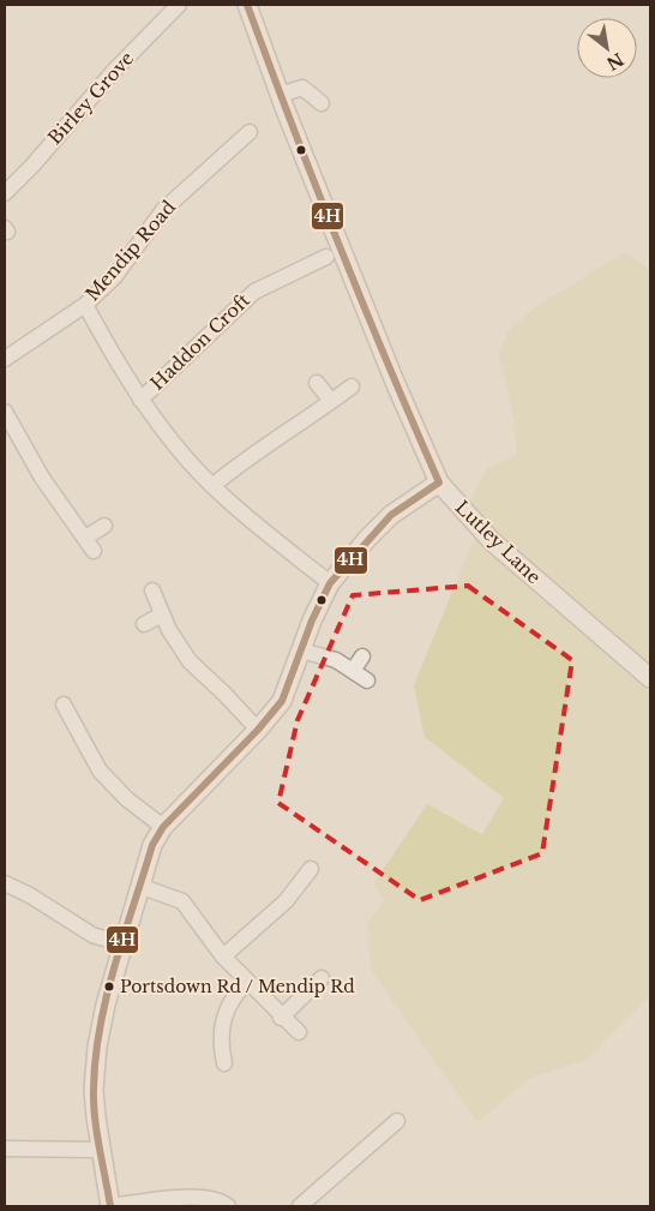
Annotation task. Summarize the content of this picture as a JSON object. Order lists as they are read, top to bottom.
{
  "streets": {
    "street": [
      "Birley Grove",
      "Mendip Road",
      "Haddon Croft",
      "Lutley Lane"
    ]
  },
  "places": ["Portsdown Rd / Mendip Rd"],
  "lines": ["transit line 4H"],
  "north": "bottom right"
}
